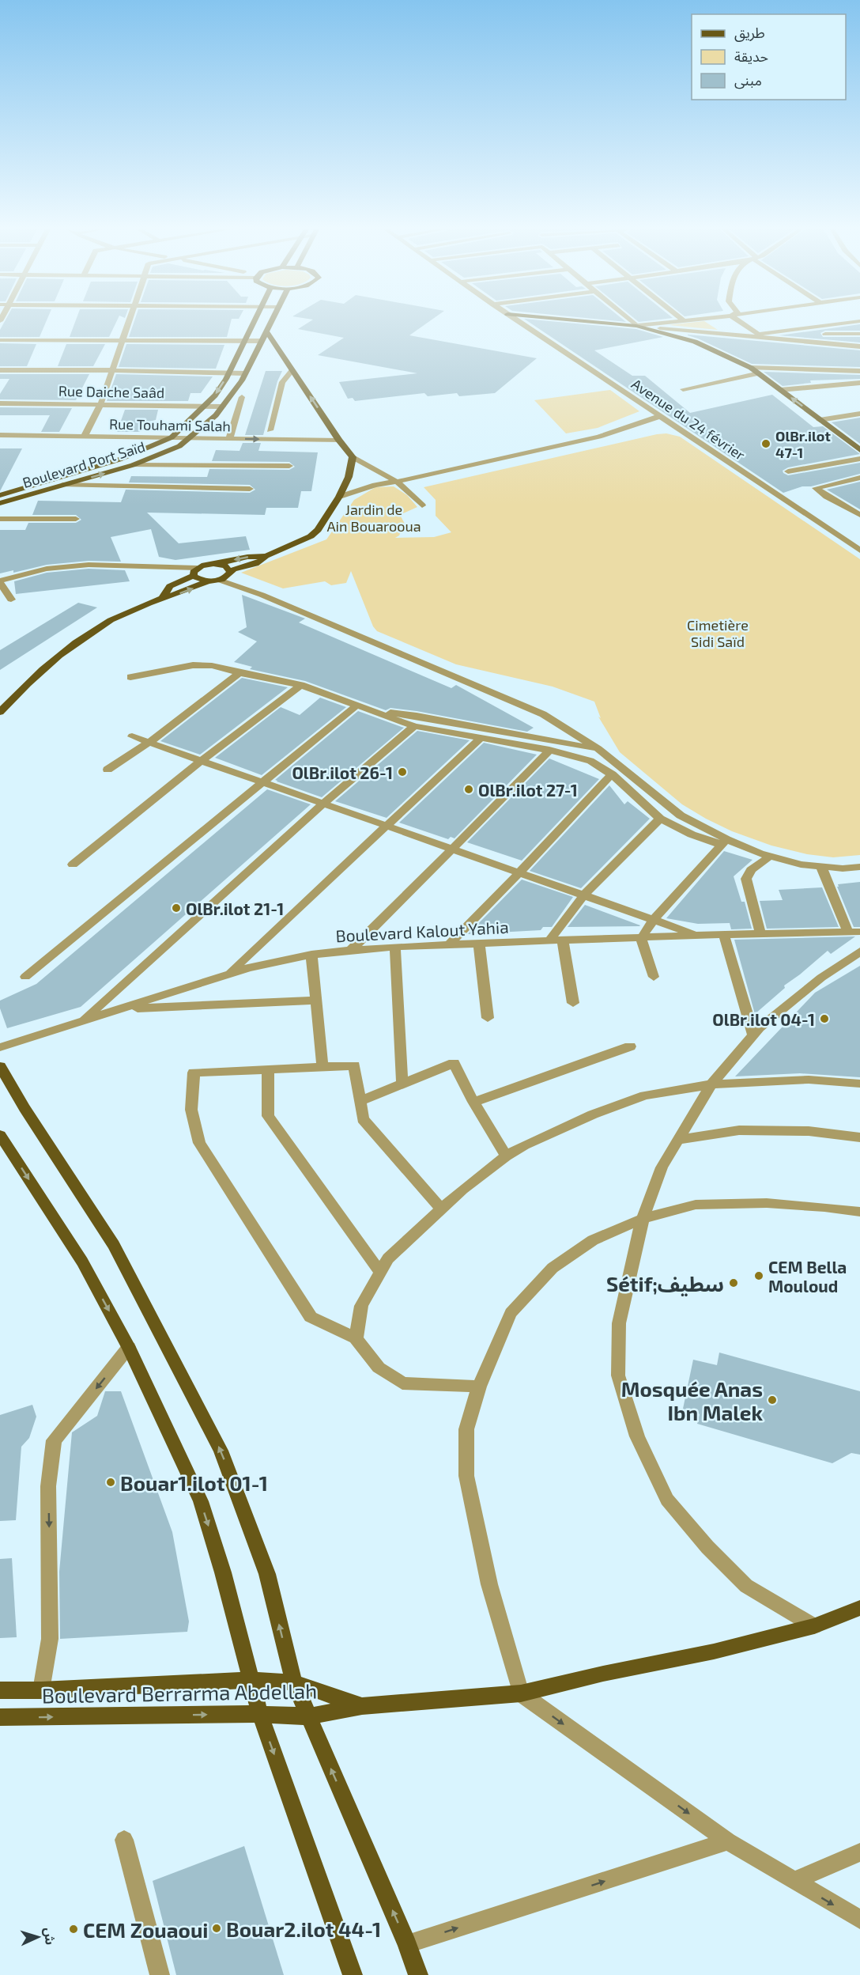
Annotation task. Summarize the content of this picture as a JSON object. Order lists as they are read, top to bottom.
{
  "streets": {
    "main road": ["Boulevard Port Saïd", "Boulevard Berrarma Abdellah"],
    "street": [
      "Rue Daiche Saâd",
      "Avenue du 24 février",
      "Rue Touhami Salah",
      "Boulevard Kalout Yahia"
    ]
  },
  "crossings": [
    ["Rue Daiche Saâd", "Boulevard Port Saïd"],
    ["Rue Touhami Salah", "Boulevard Port Saïd"]
  ],
  "parks": ["Jardin de Ain Bouarooua", "Cimetière Sidi Saïd"],
  "places": [
    "OlBr.ilot 47-1",
    "OlBr.ilot 26-1",
    "OlBr.ilot 27-1",
    "OlBr.ilot 21-1",
    "OlBr.ilot 04-1",
    "CEM Bella Mouloud",
    "Sétif;سطيف",
    "Mosquée Anas Ibn Malek",
    "Bouar1.ilot 01-1",
    "Bouar2.ilot 44-1",
    "CEM Zouaoui"
  ],
  "legend": ["طريق", "حديقة", "مبنى"],
  "north": "right"
}
